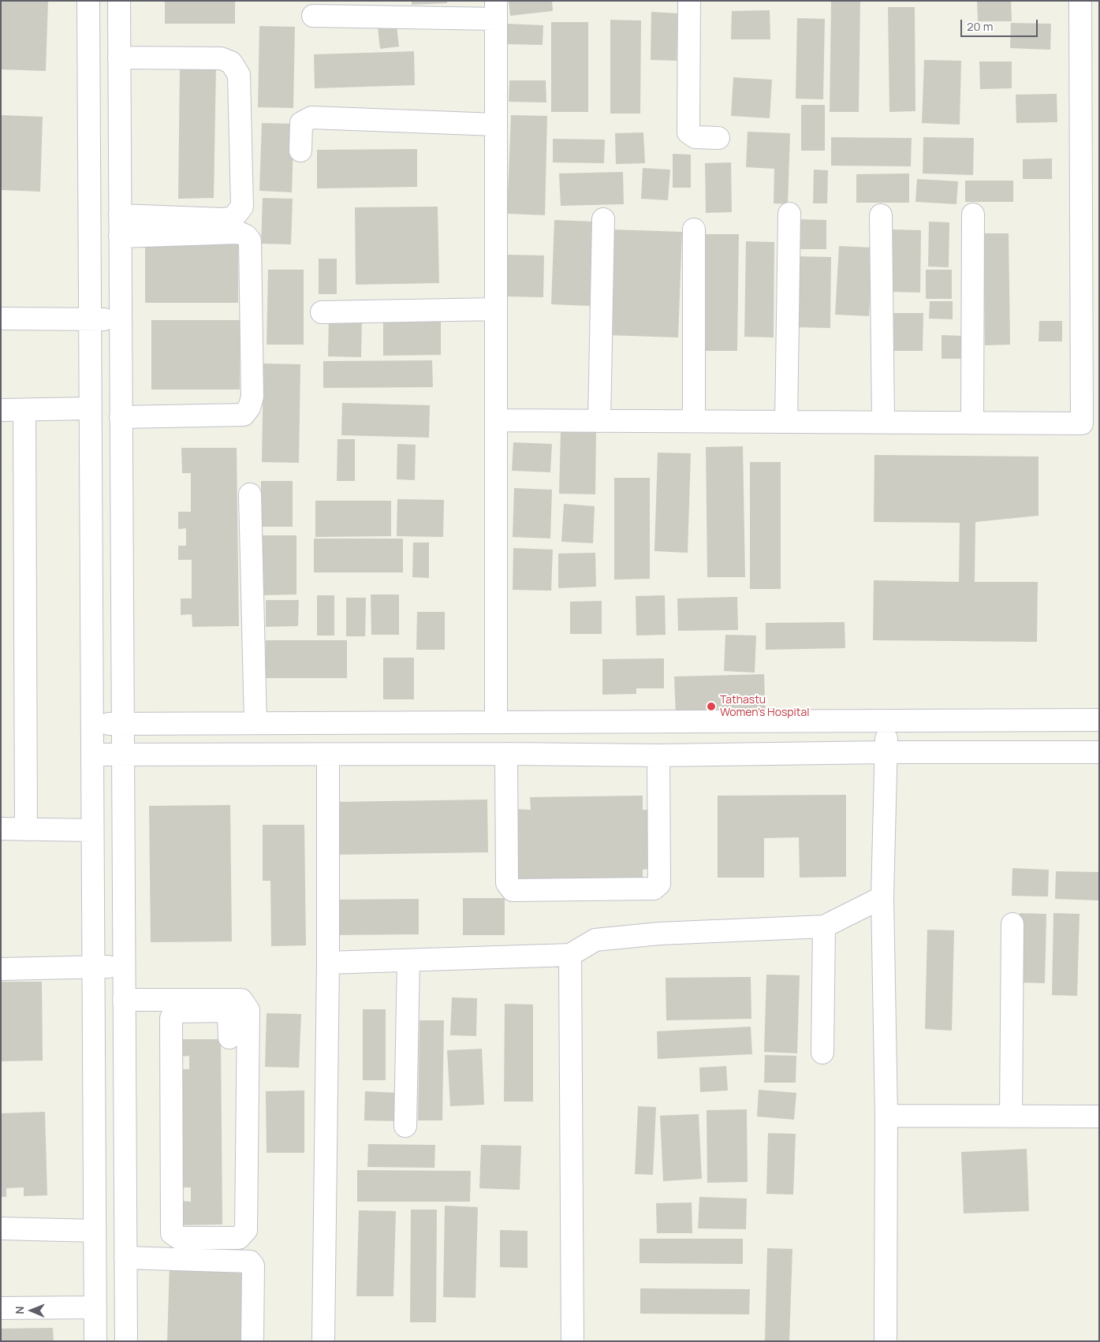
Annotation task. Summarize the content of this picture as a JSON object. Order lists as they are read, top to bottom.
{
  "places": ["Tathastu Women's Hospital"],
  "scale_bar": "20 m",
  "north": "left"
}
